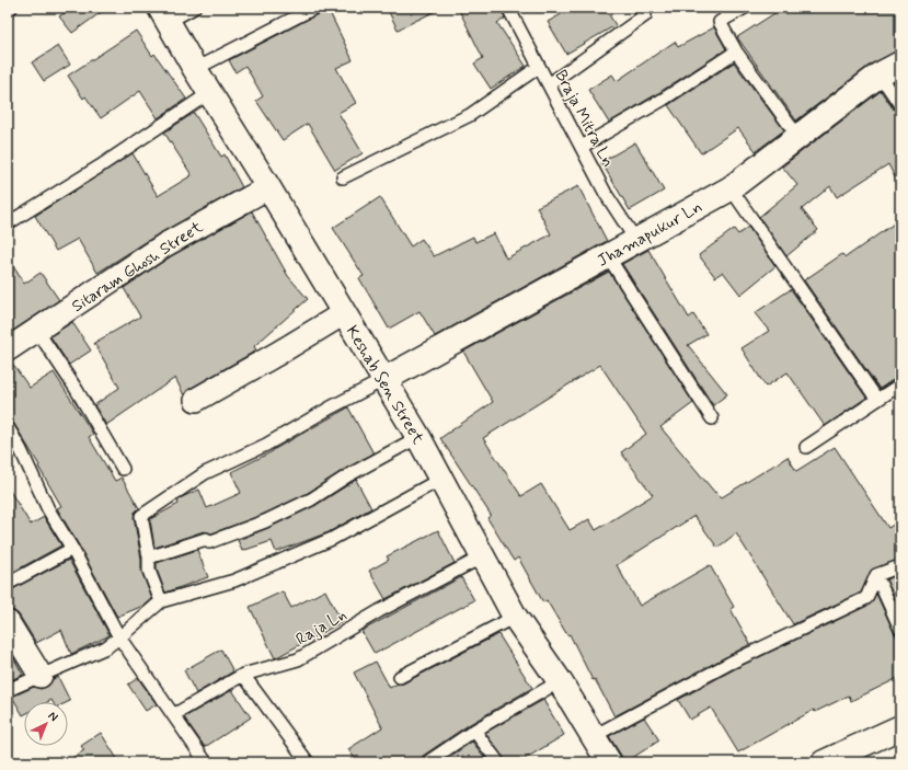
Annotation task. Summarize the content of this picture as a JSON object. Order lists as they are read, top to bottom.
{
  "streets": {
    "main road": ["Jhamapukur Ln", "Keshab Sen Street"],
    "street": ["Sitaram Ghosh Street"],
    "lane": ["Braja Mitra Ln", "Raja Ln"]
  },
  "crossings": [
    ["Braja Mitra Ln", "Jhamapukur Ln"],
    ["Jhamapukur Ln", "Keshab Sen Street"],
    ["Sitaram Ghosh Street", "Keshab Sen Street"],
    ["Keshab Sen Street", "Raja Ln"]
  ],
  "north": "top right"
}
